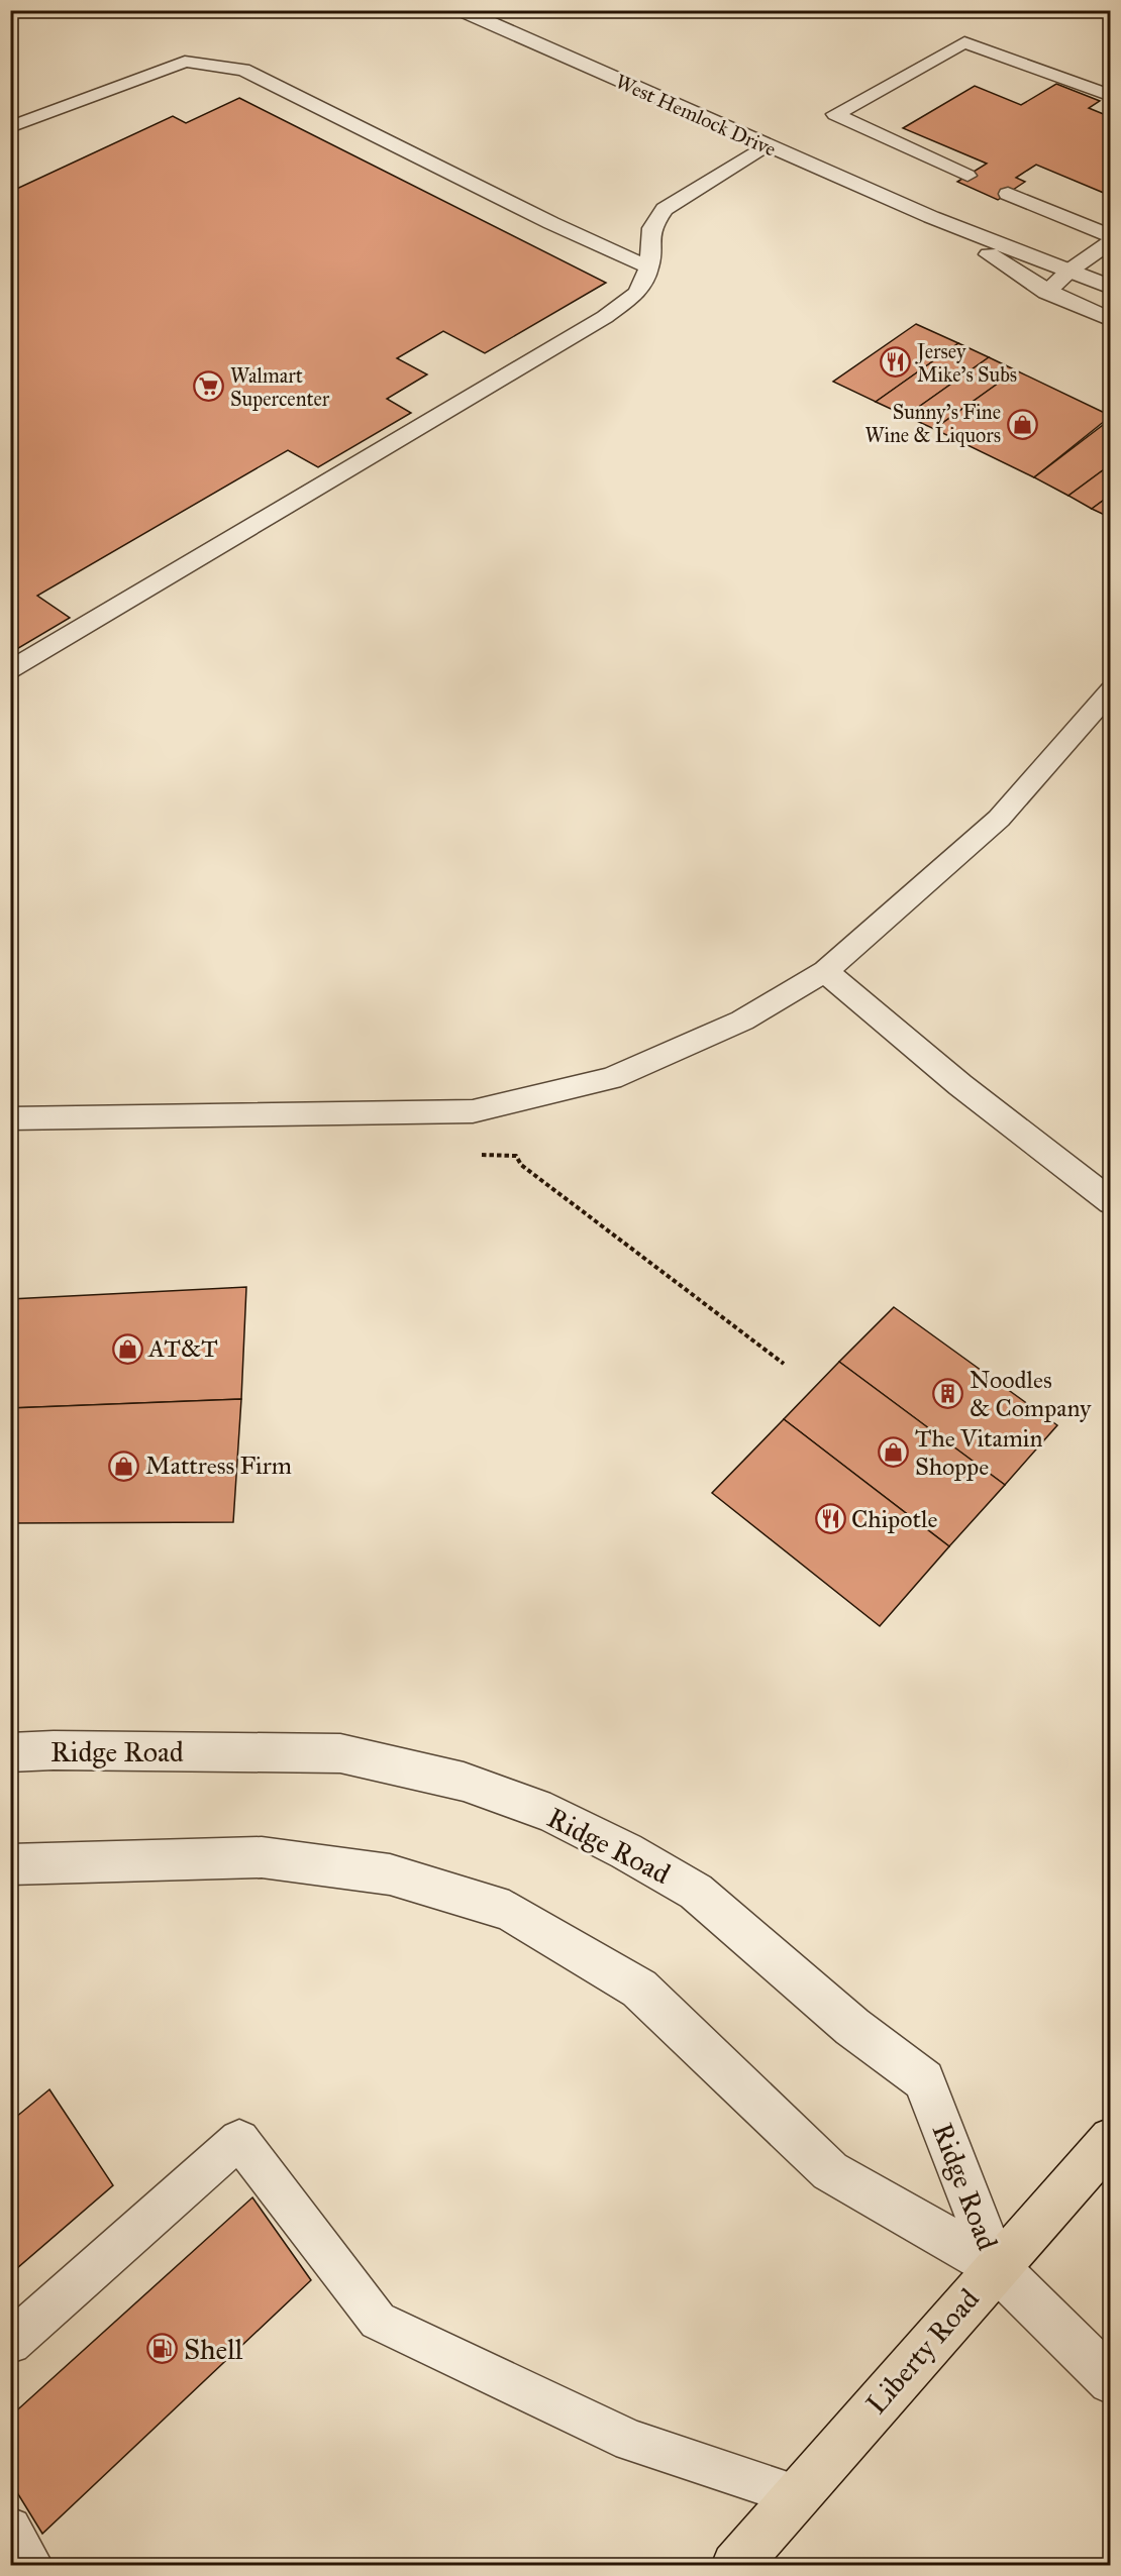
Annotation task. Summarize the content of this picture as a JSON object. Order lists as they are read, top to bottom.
{
  "streets": {
    "main road": ["Liberty Road"],
    "street": ["West Hemlock Drive", "Ridge Road"]
  },
  "crossings": [
    ["Ridge Road", "Liberty Road"]
  ],
  "places": {
    "restaurant": ["Jersey Mike's Subs", "Chipotle"],
    "supermarket": ["Walmart Supercenter"],
    "shop": [
      "Sunny's Fine Wine & Liquors",
      "AT&T",
      "The Vitamin Shoppe",
      "Mattress Firm"
    ],
    "building": ["Noodles & Company"],
    "fuel station": ["Shell"]
  }
}
